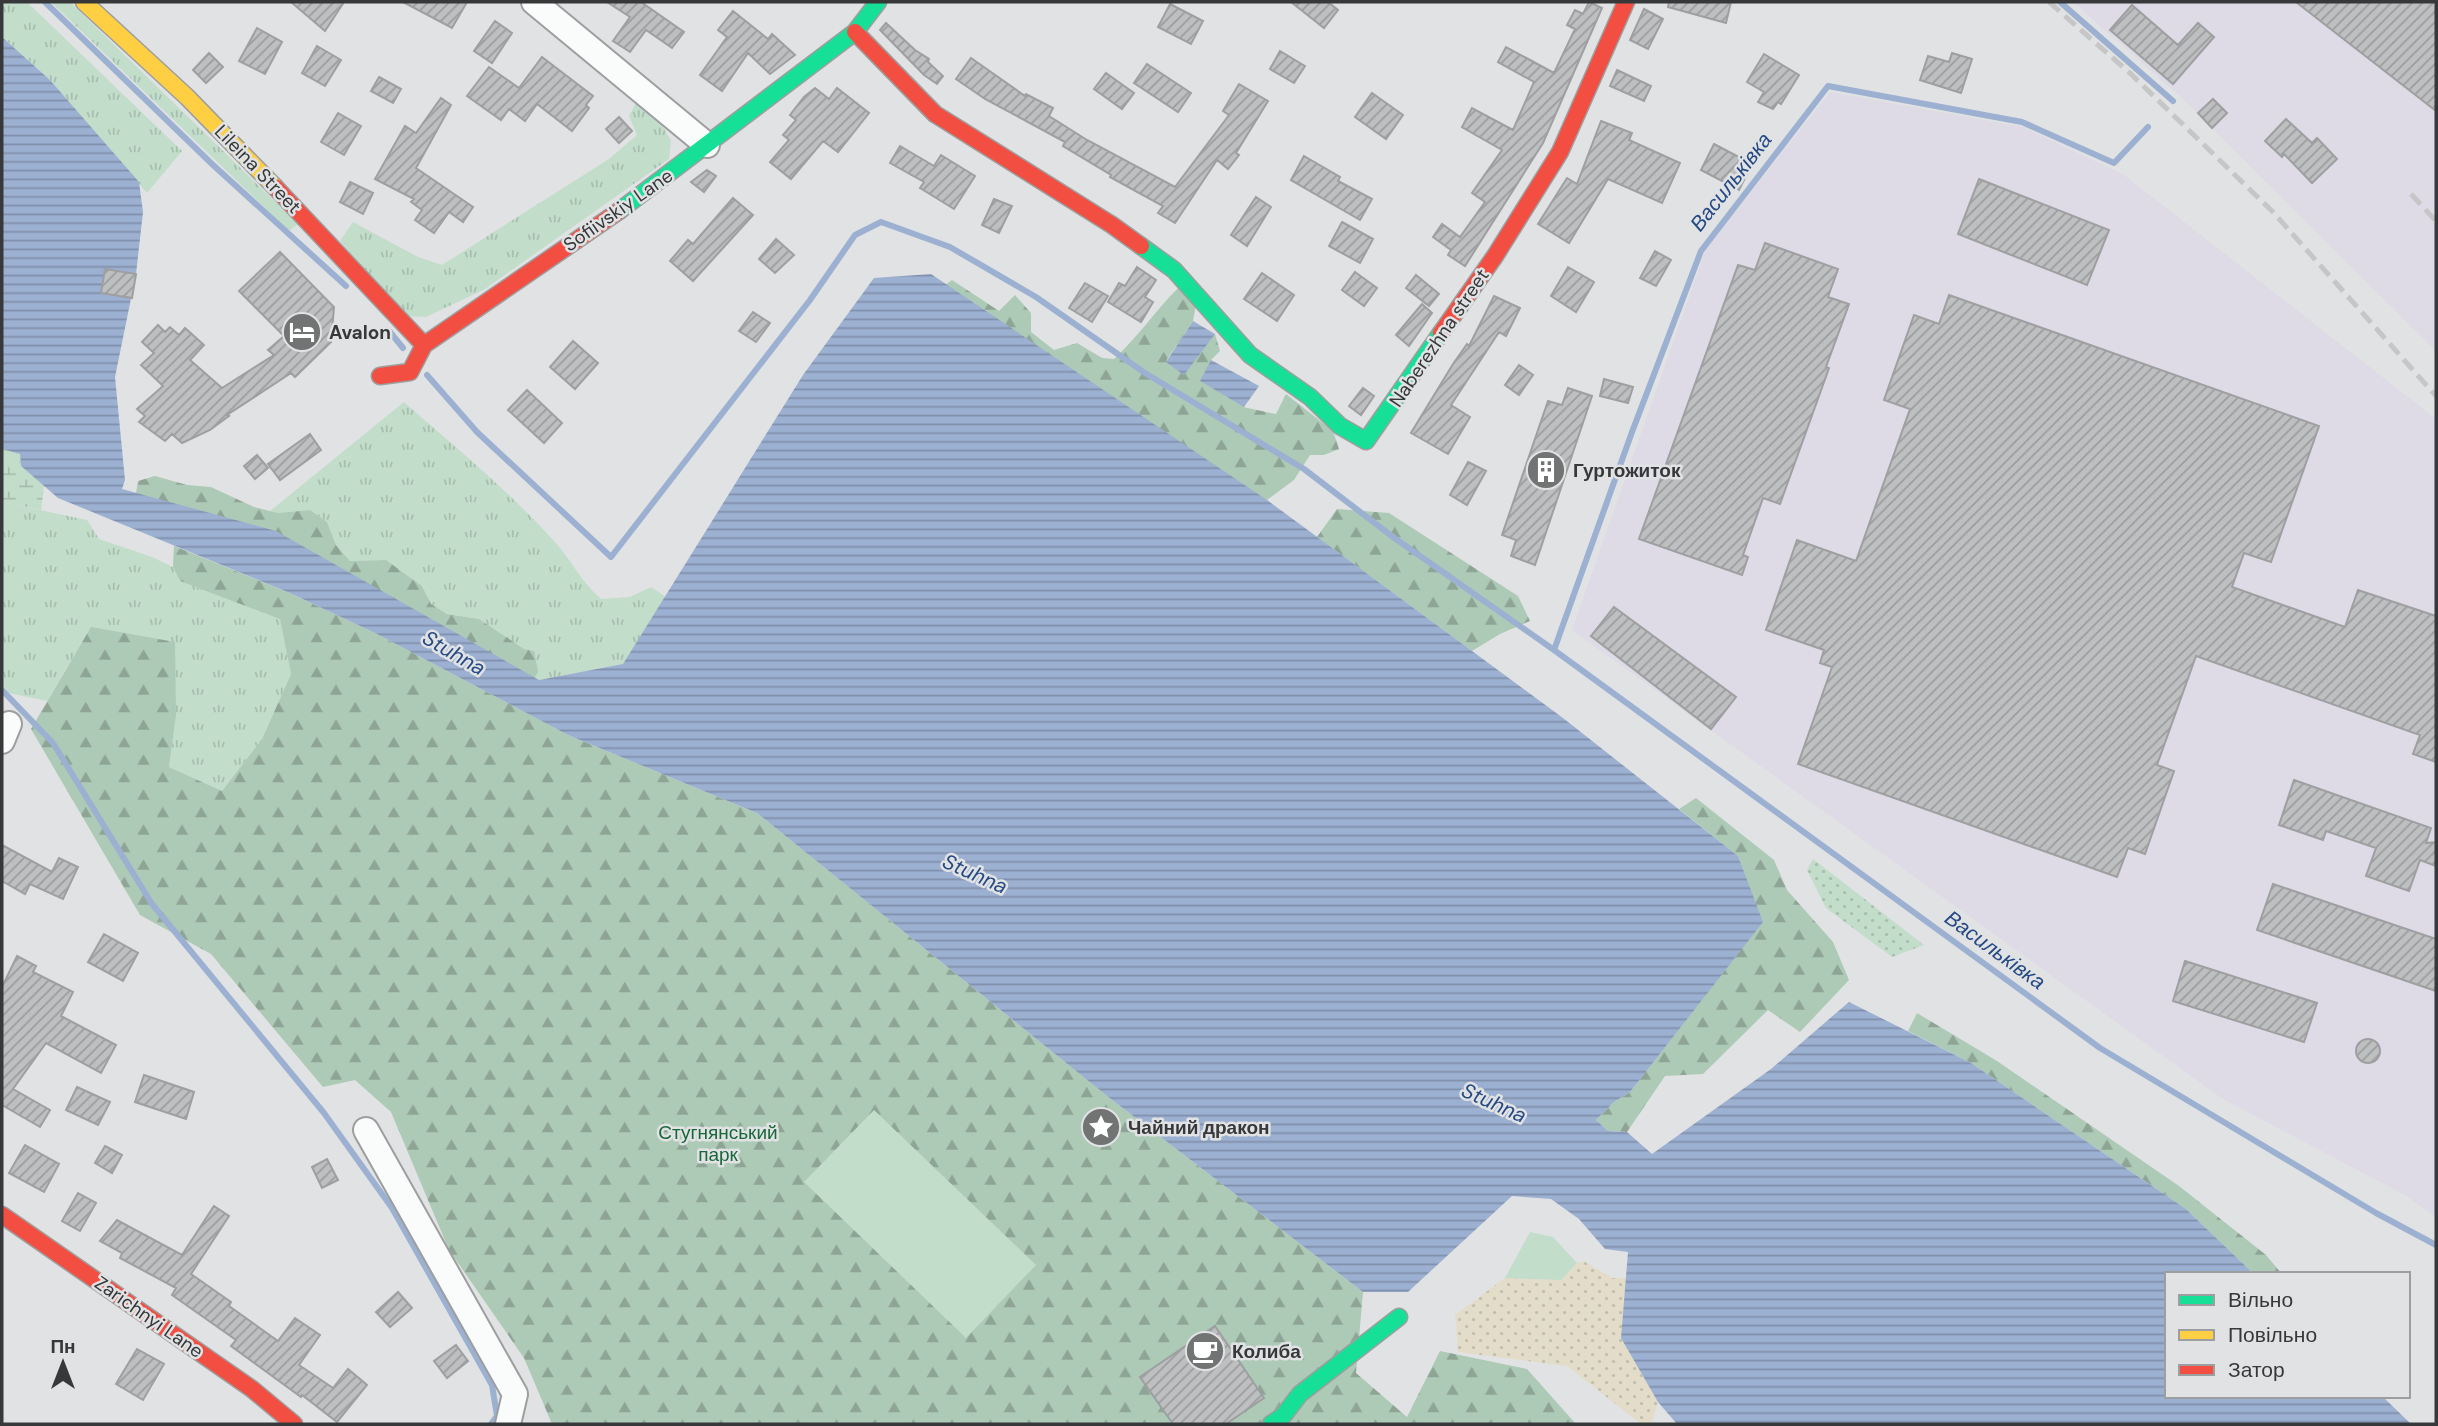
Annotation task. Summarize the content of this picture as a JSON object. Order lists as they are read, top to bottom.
{
  "streets": {
    "street": [
      "Lileina Street",
      "Sofiivskiy Lane",
      "Naberezhna street",
      "Zarichnyi Lane"
    ]
  },
  "crossings": [
    ["Lileina Street", "Sofiivskiy Lane"],
    ["Sofiivskiy Lane", "Naberezhna street"]
  ],
  "water": ["Васильківка", "Stuhna"],
  "parks": ["Стугнянський парк"],
  "places": {
    "hotel": ["Avalon"],
    "building": ["Гуртожиток"],
    "place": ["Чайний дракон"],
    "cafe": ["Колиба"]
  },
  "legend": ["Вільно", "Повільно", "Затор"],
  "north": "top"
}
